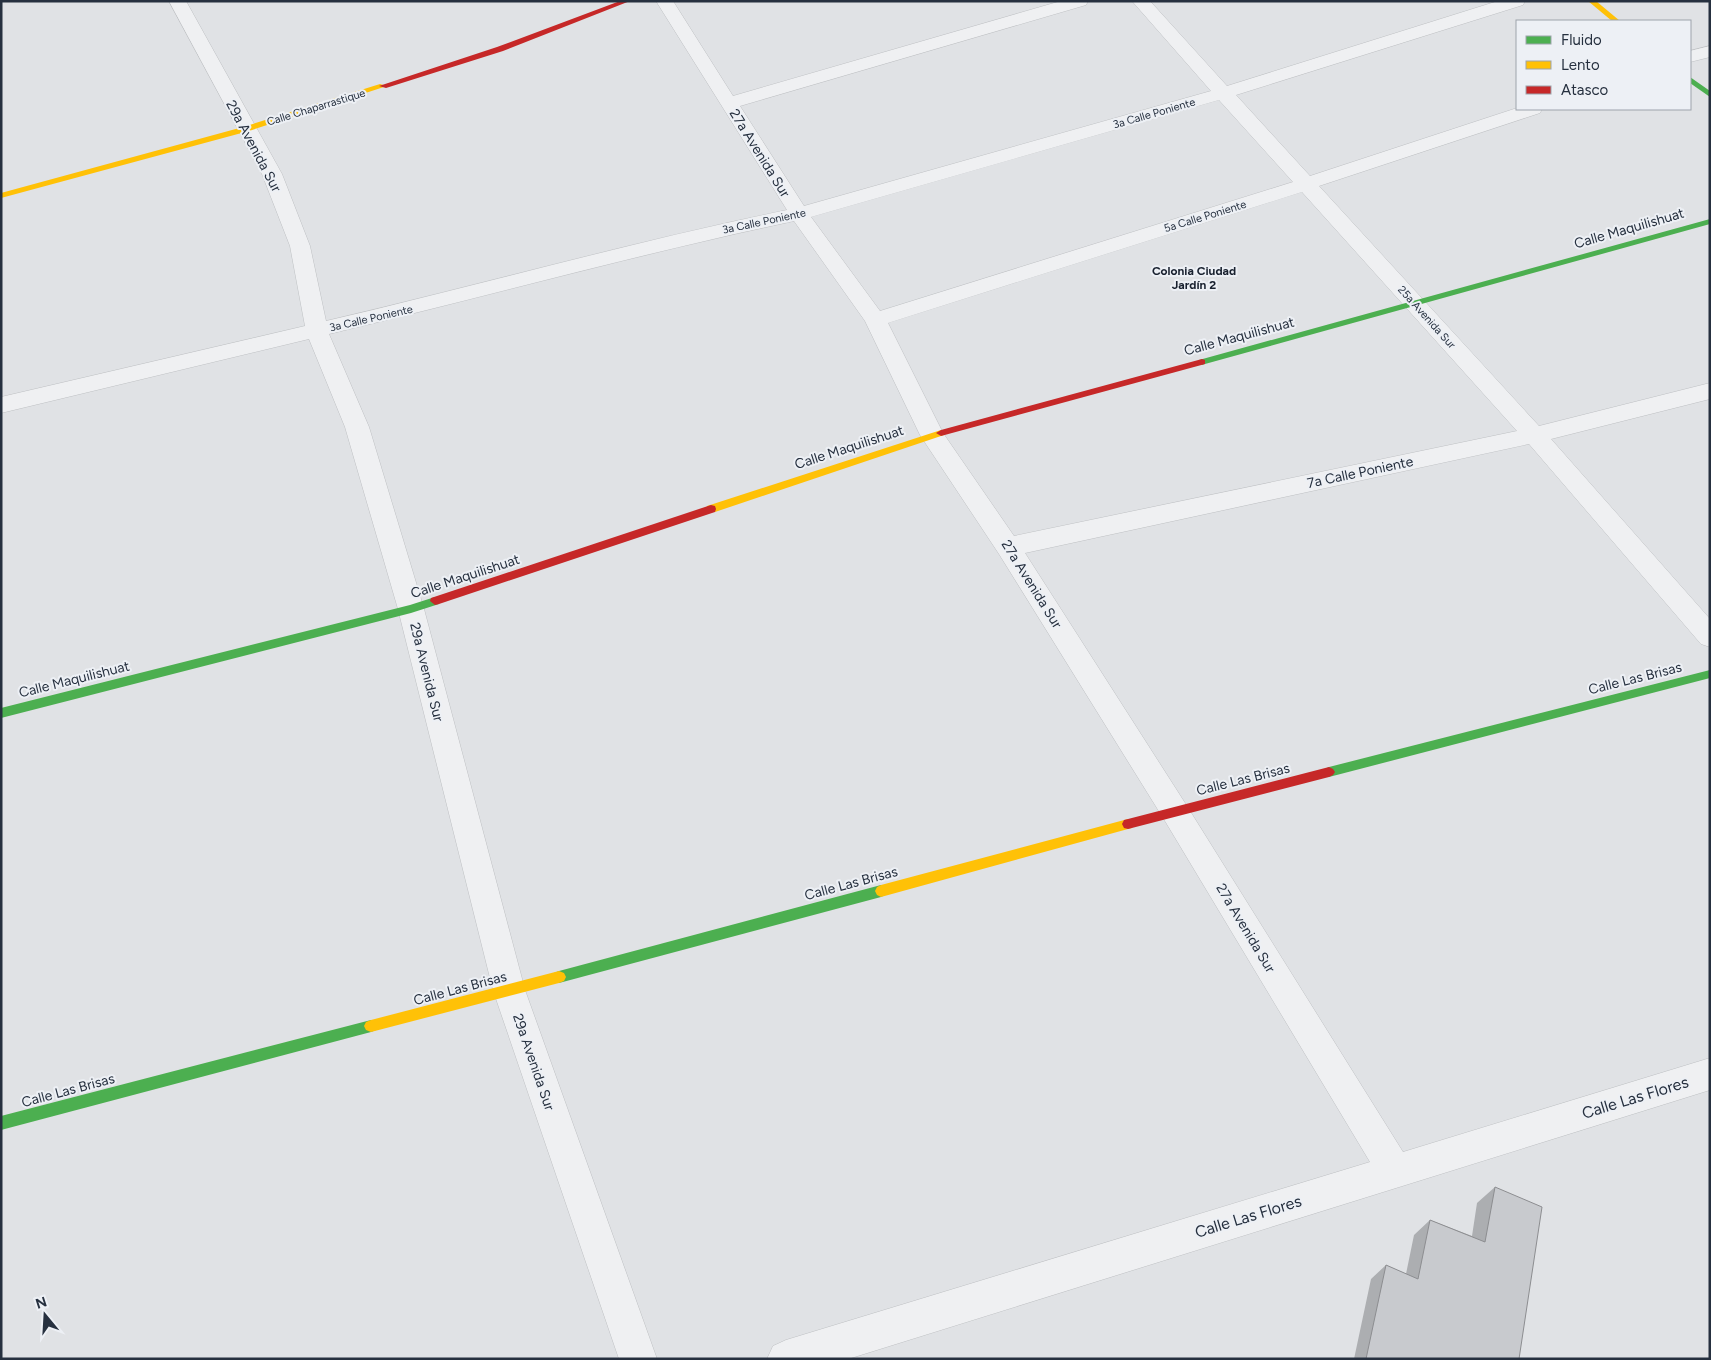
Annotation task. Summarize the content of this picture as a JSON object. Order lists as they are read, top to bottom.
{
  "streets": {
    "street": [
      "Calle Chaparrastique",
      "3a Calle Poniente",
      "29a Avenida Sur",
      "27a Avenida Sur",
      "5a Calle Poniente",
      "Calle Maquilishuat",
      "25a Avenida Sur",
      "7a Calle Poniente",
      "Calle Las Brisas",
      "Calle Las Flores"
    ]
  },
  "crossings": [
    ["Calle Chaparrastique", "29a Avenida Sur"],
    ["3a Calle Poniente", "29a Avenida Sur"],
    ["3a Calle Poniente", "27a Avenida Sur"],
    ["3a Calle Poniente", "25a Avenida Sur"],
    ["29a Avenida Sur", "Calle Maquilishuat"],
    ["29a Avenida Sur", "Calle Las Brisas"],
    ["27a Avenida Sur", "5a Calle Poniente"],
    ["27a Avenida Sur", "Calle Maquilishuat"],
    ["27a Avenida Sur", "7a Calle Poniente"],
    ["27a Avenida Sur", "Calle Las Brisas"],
    ["27a Avenida Sur", "Calle Las Flores"],
    ["5a Calle Poniente", "25a Avenida Sur"],
    ["Calle Maquilishuat", "25a Avenida Sur"],
    ["25a Avenida Sur", "7a Calle Poniente"]
  ],
  "districts": ["Colonia Ciudad Jardín 2"],
  "legend": ["Fluido", "Lento", "Atasco"],
  "north": "top"
}
